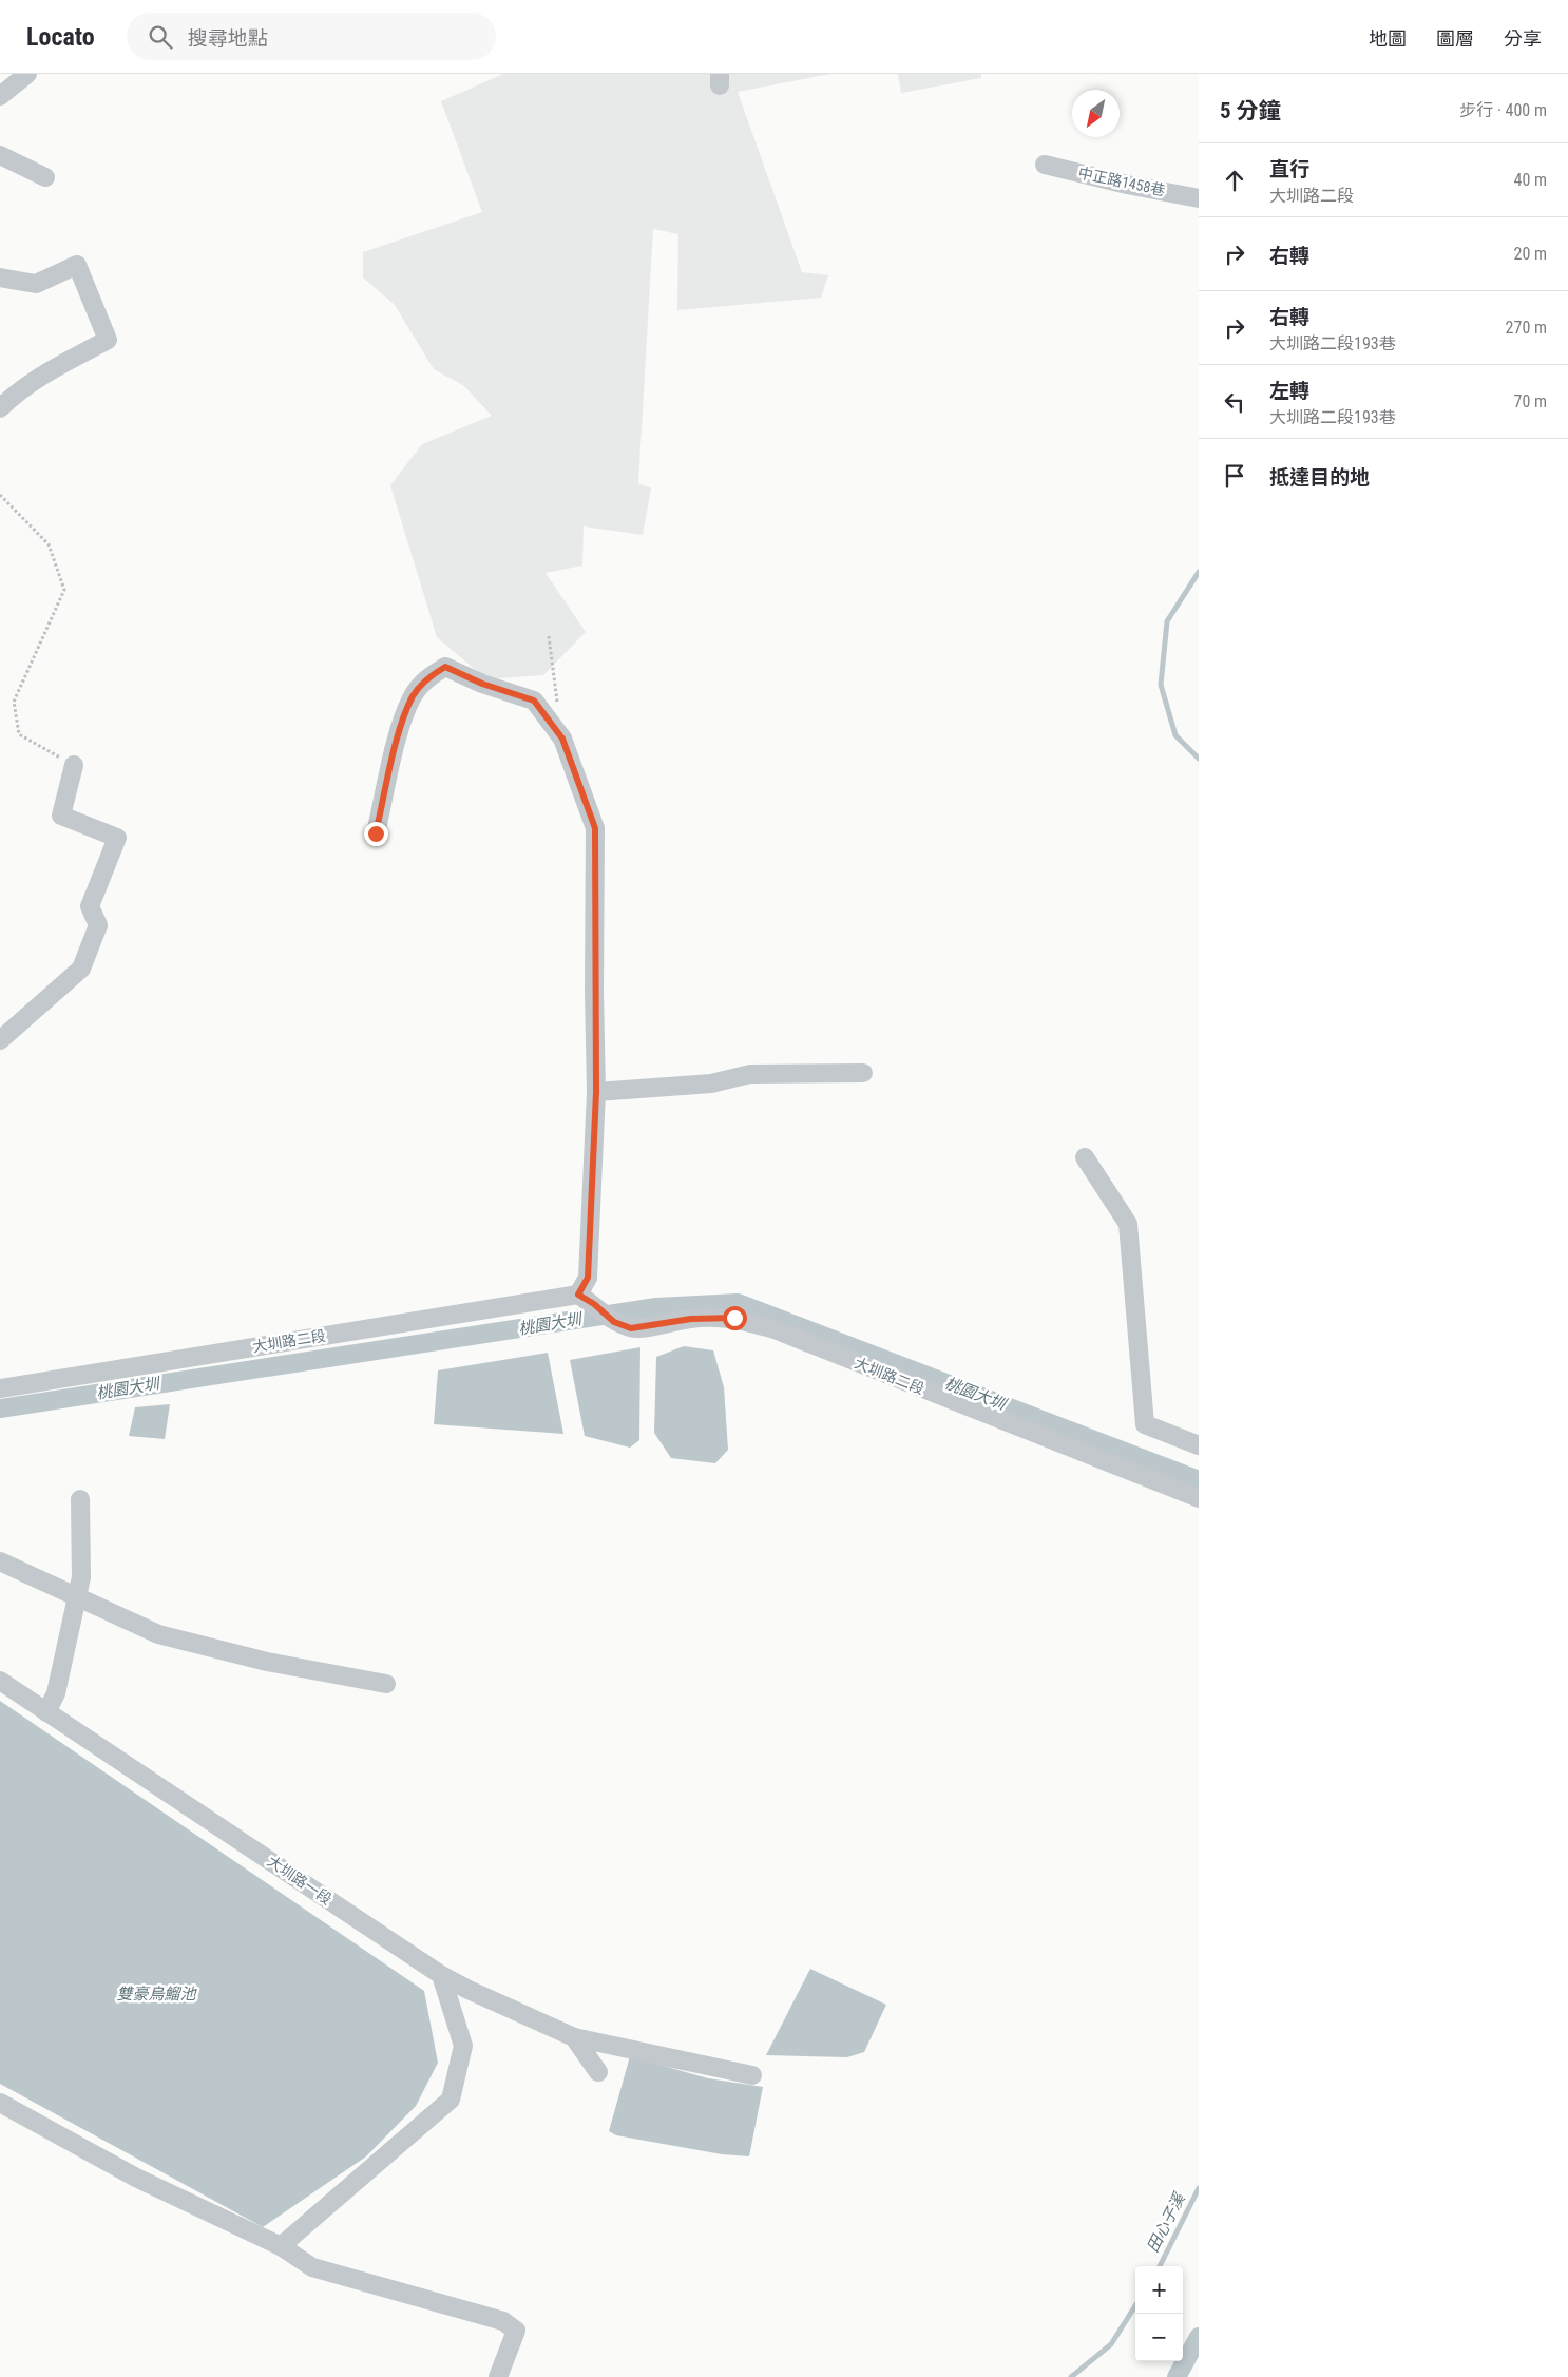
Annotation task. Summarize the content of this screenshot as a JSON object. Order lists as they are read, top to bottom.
{
  "streets": {
    "street": ["中正路1458巷", "大圳路二段", "大圳路一段"]
  },
  "water": ["桃園大圳", "雙豪烏鰡池", "田心子溪"],
  "north": "bottom left",
  "page": {
    "header": "Locato",
    "search": "搜尋地點",
    "nav": ["地圖", "圖層", "分享"],
    "heading": ["5 分鐘", "步行 · 400 m"],
    "list": [
      ["直行", "大圳路二段", "40 m"],
      ["右轉", "20 m"],
      ["右轉", "大圳路二段193巷", "270 m"],
      ["左轉", "大圳路二段193巷", "70 m"],
      "抵達目的地"
    ],
    "map_buttons": ["+", "−"]
  }
}
